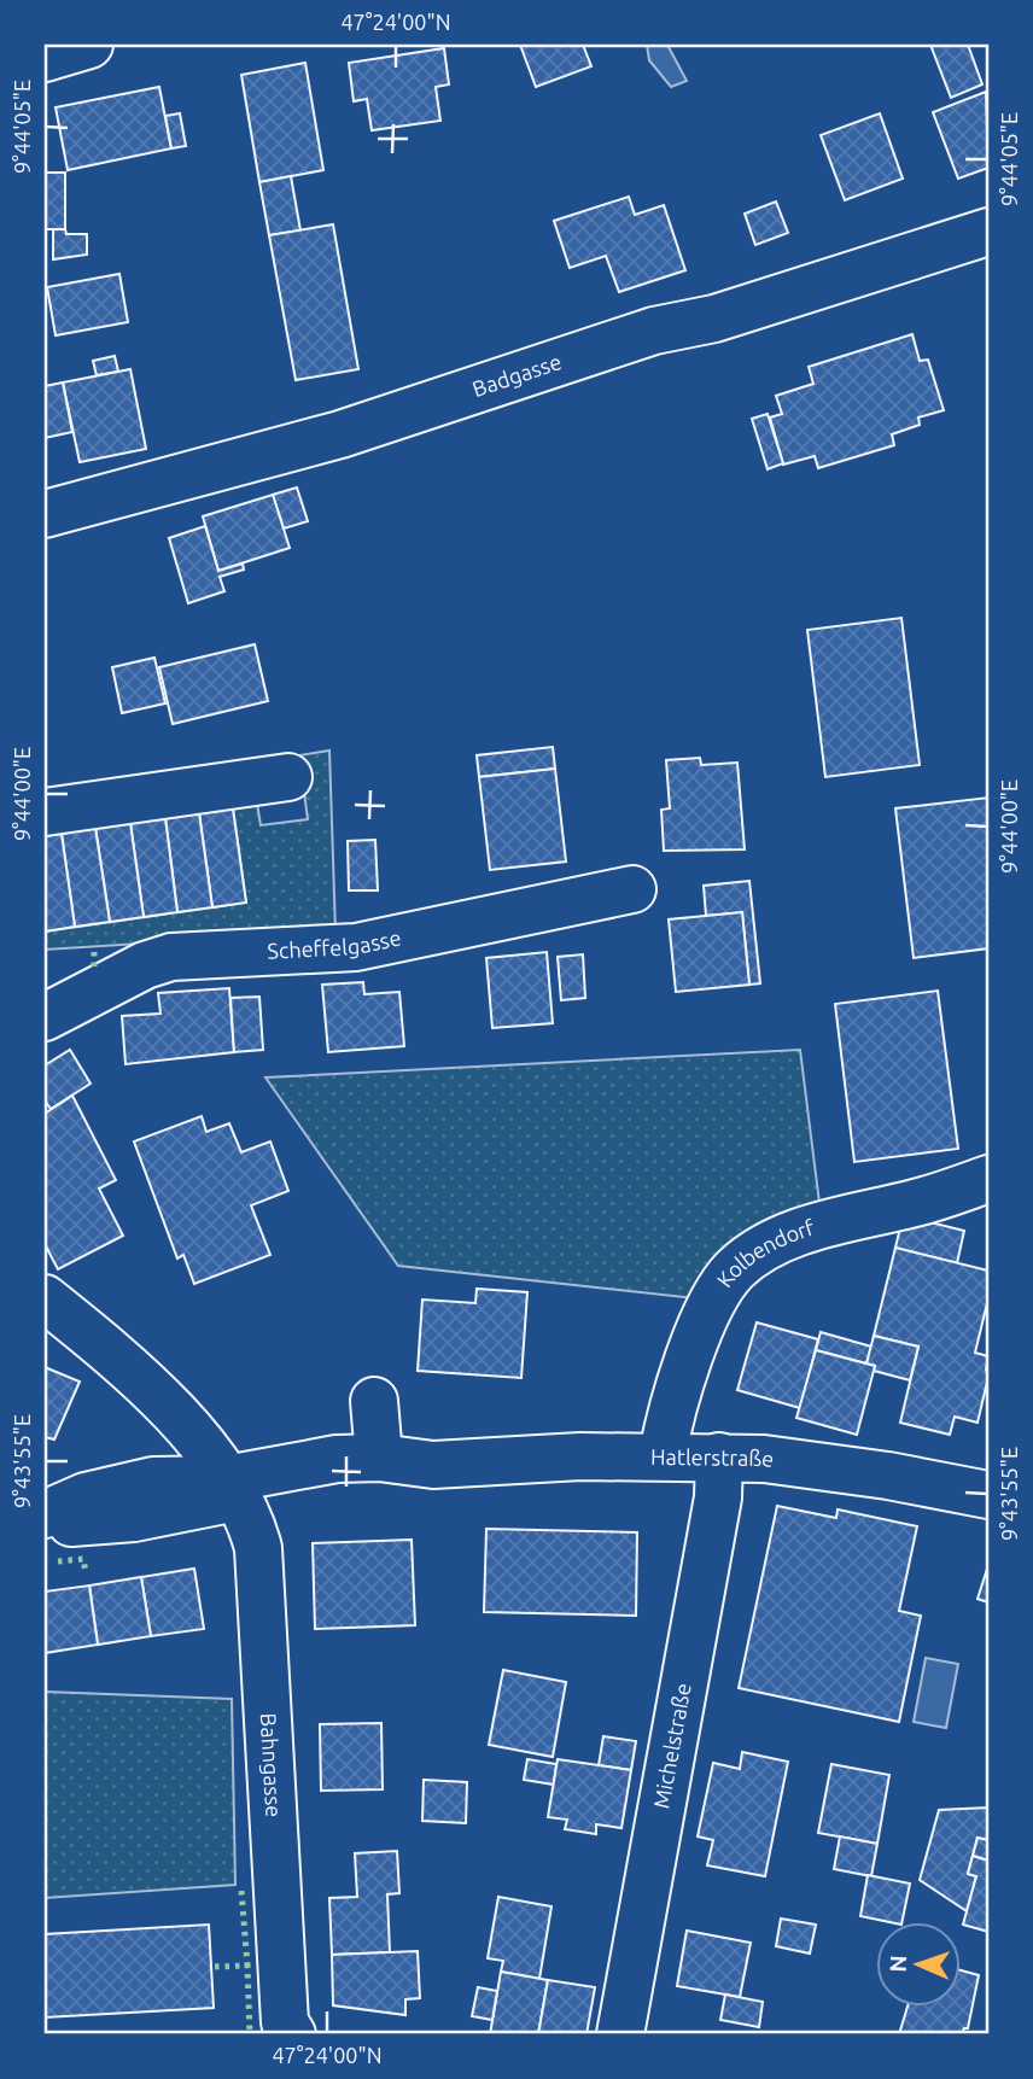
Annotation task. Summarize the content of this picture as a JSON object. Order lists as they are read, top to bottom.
{
  "streets": {
    "street": [
      "Badgasse",
      "Scheffelgasse",
      "Kolbendorf",
      "Hatlerstraße",
      "Michelstraße",
      "Bahngasse"
    ]
  },
  "crossings": [
    ["Kolbendorf", "Hatlerstraße"],
    ["Hatlerstraße", "Michelstraße"],
    ["Hatlerstraße", "Bahngasse"]
  ],
  "north": "left",
  "coordinates": [
    "47°24'00\"N",
    "9°44'05\"E",
    "9°44'00\"E",
    "9°43'55\"E"
  ]
}
